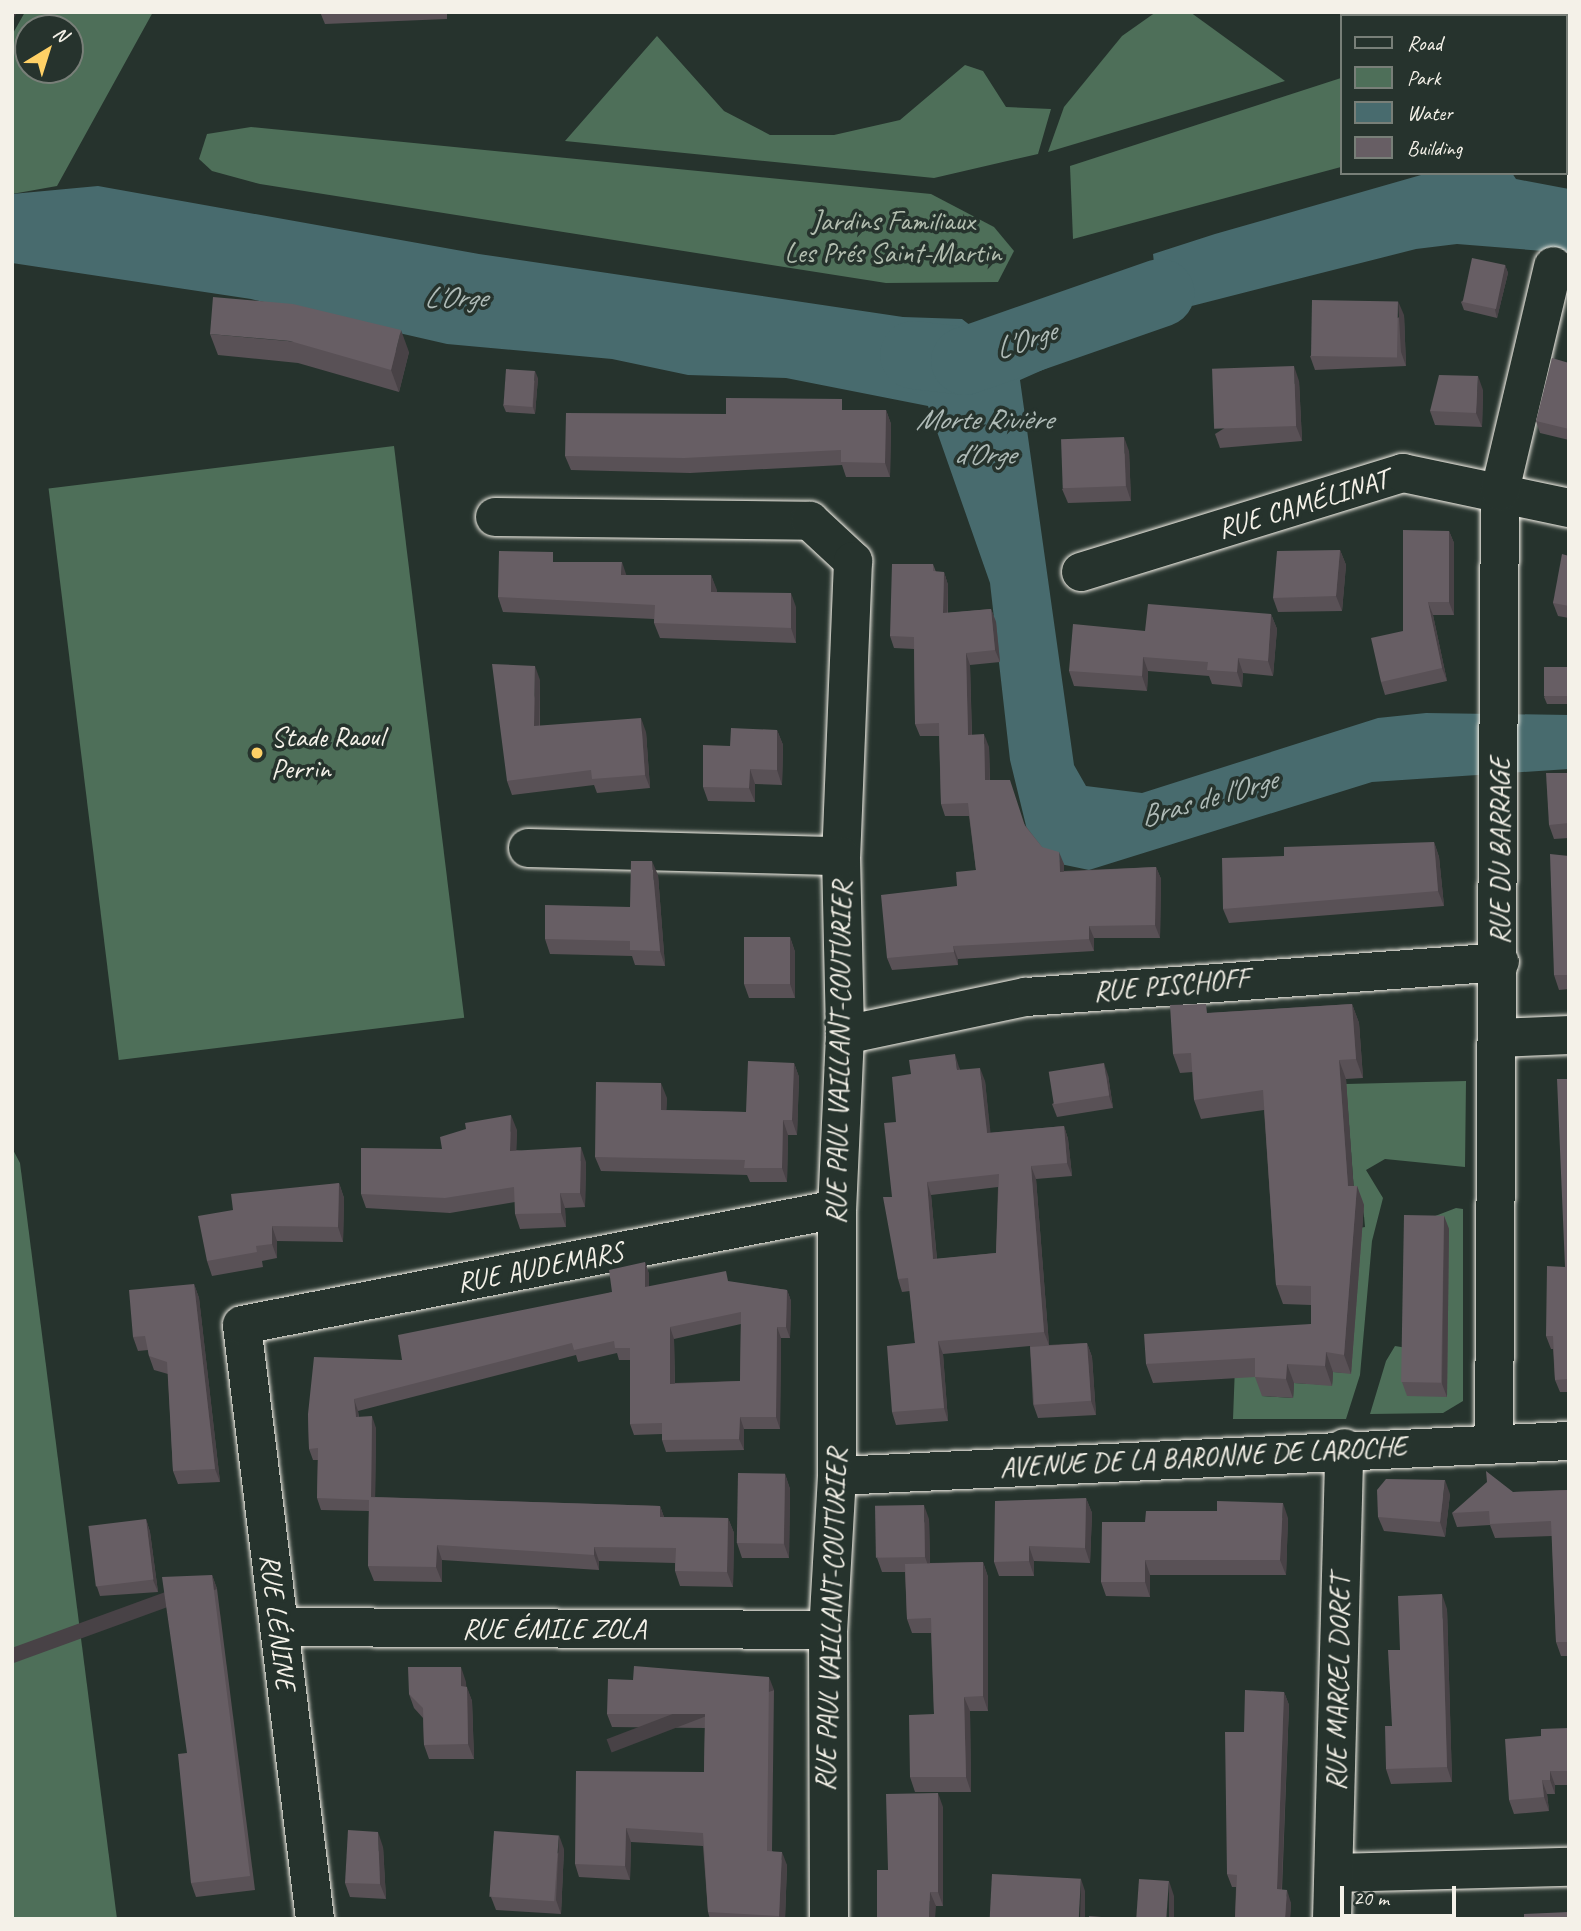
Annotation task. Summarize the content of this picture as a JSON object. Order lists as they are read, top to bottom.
{
  "streets": {
    "street": [
      "RUE CAMÉLINAT",
      "RUE DU BARRAGE",
      "RUE PISCHOFF",
      "RUE PAUL VAILLANT-COUTURIER",
      "RUE AUDEMARS",
      "AVENUE DE LA BARONNE DE LAROCHE",
      "RUE LÉNINE",
      "RUE ÉMILE ZOLA",
      "RUE MARCEL DORET"
    ]
  },
  "crossings": [
    ["RUE CAMÉLINAT", "RUE DU BARRAGE"],
    ["RUE DU BARRAGE", "RUE PISCHOFF"],
    ["RUE DU BARRAGE", "AVENUE DE LA BARONNE DE LAROCHE"],
    ["RUE PISCHOFF", "RUE PAUL VAILLANT-COUTURIER"],
    ["RUE PAUL VAILLANT-COUTURIER", "RUE AUDEMARS"],
    ["RUE PAUL VAILLANT-COUTURIER", "AVENUE DE LA BARONNE DE LAROCHE"],
    ["RUE PAUL VAILLANT-COUTURIER", "RUE ÉMILE ZOLA"],
    ["RUE AUDEMARS", "RUE LÉNINE"],
    ["AVENUE DE LA BARONNE DE LAROCHE", "RUE MARCEL DORET"],
    ["RUE LÉNINE", "RUE ÉMILE ZOLA"]
  ],
  "water": ["L'Orge", "Morte Rivière d'Orge", "Bras de l'Orge"],
  "parks": ["Jardins Familiaux Les Prés Saint-Martin"],
  "places": ["Stade Raoul Perrin"],
  "legend": [
    "Road",
    "Park",
    "Water",
    "Building"
  ],
  "scale_bar": "20 m",
  "north": "top right"
}
